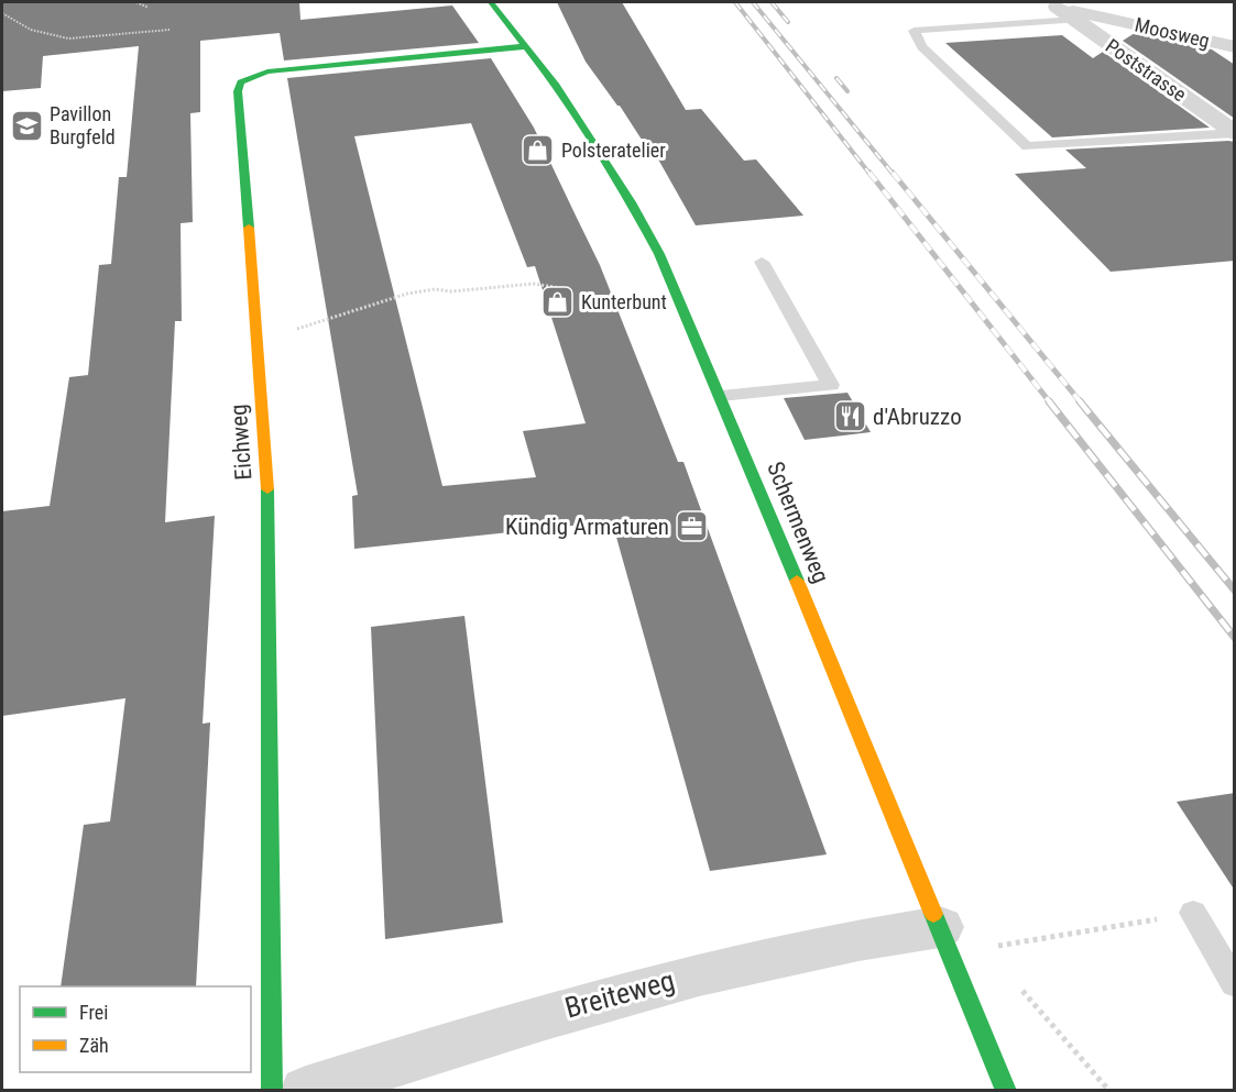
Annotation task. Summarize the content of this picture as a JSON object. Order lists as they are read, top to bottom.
{
  "streets": {
    "street": [
      "Moosweg",
      "Poststrasse",
      "Eichweg",
      "Schermenweg",
      "Breiteweg"
    ]
  },
  "crossings": [
    ["Moosweg", "Poststrasse"],
    ["Eichweg", "Schermenweg"],
    ["Schermenweg", "Breiteweg"]
  ],
  "places": {
    "school or university": ["Pavillon Burgfeld"],
    "shop": ["Polsteratelier", "Kunterbunt"],
    "restaurant": ["d'Abruzzo"],
    "office": ["Kündig Armaturen"]
  },
  "legend": ["Frei", "Zäh"]
}
